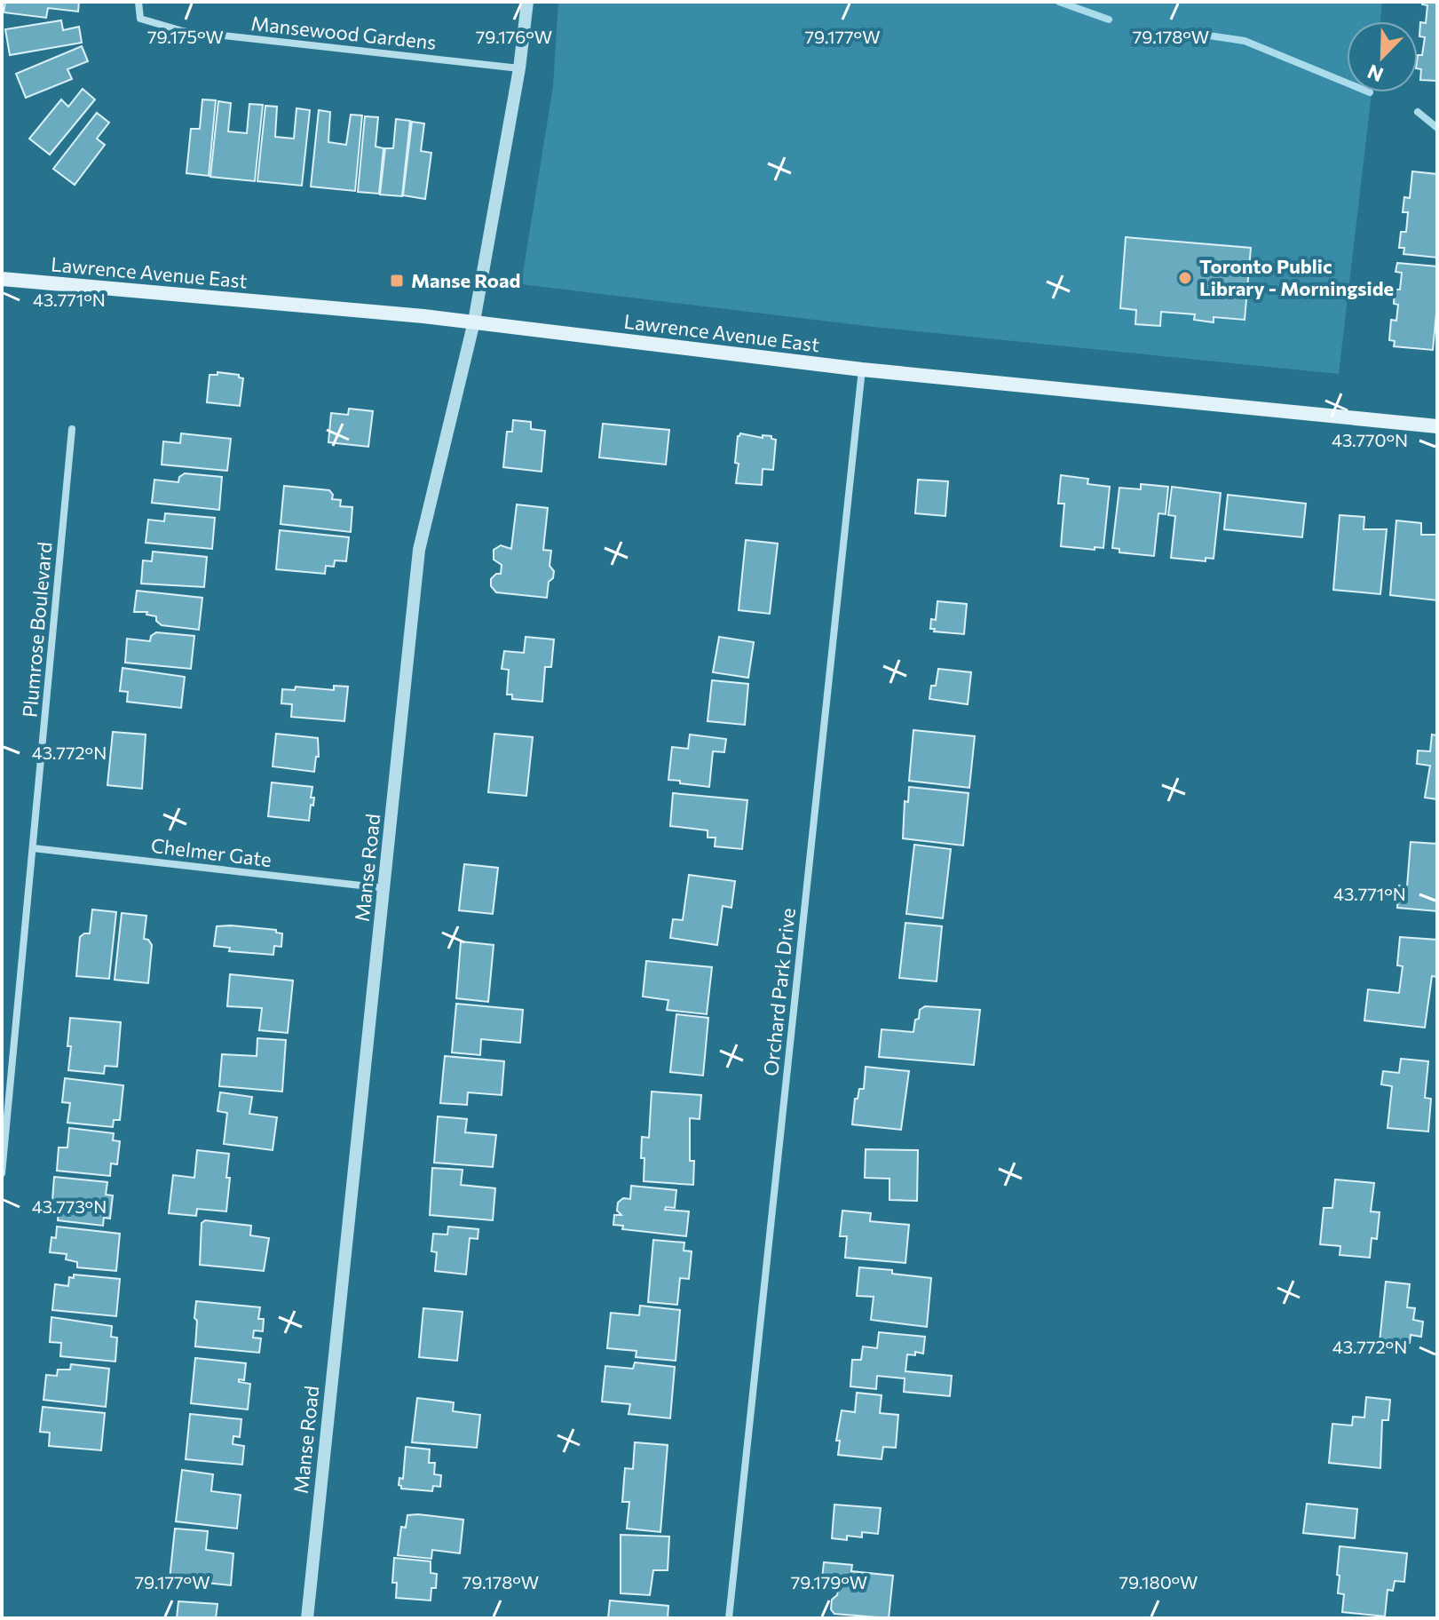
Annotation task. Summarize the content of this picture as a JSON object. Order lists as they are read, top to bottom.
{
  "streets": {
    "main road": ["Lawrence Avenue East"],
    "street": [
      "Mansewood Gardens",
      "Plumrose Boulevard",
      "Chelmer Gate",
      "Manse Road",
      "Orchard Park Drive"
    ]
  },
  "crossings": [
    ["Mansewood Gardens", "Manse Road"],
    ["Lawrence Avenue East", "Manse Road"],
    ["Lawrence Avenue East", "Orchard Park Drive"],
    ["Plumrose Boulevard", "Chelmer Gate"],
    ["Chelmer Gate", "Manse Road"]
  ],
  "places": {
    "other": ["Toronto Public Library - Morningside"],
    "transit": ["Manse Road"]
  },
  "north": "bottom left",
  "coordinates": [
    "79.175°W",
    "79.176°W",
    "79.177°W",
    "79.178°W",
    "43.771°N",
    "43.770°N",
    "43.772°N",
    "43.773°N",
    "79.179°W",
    "79.180°W"
  ]
}
